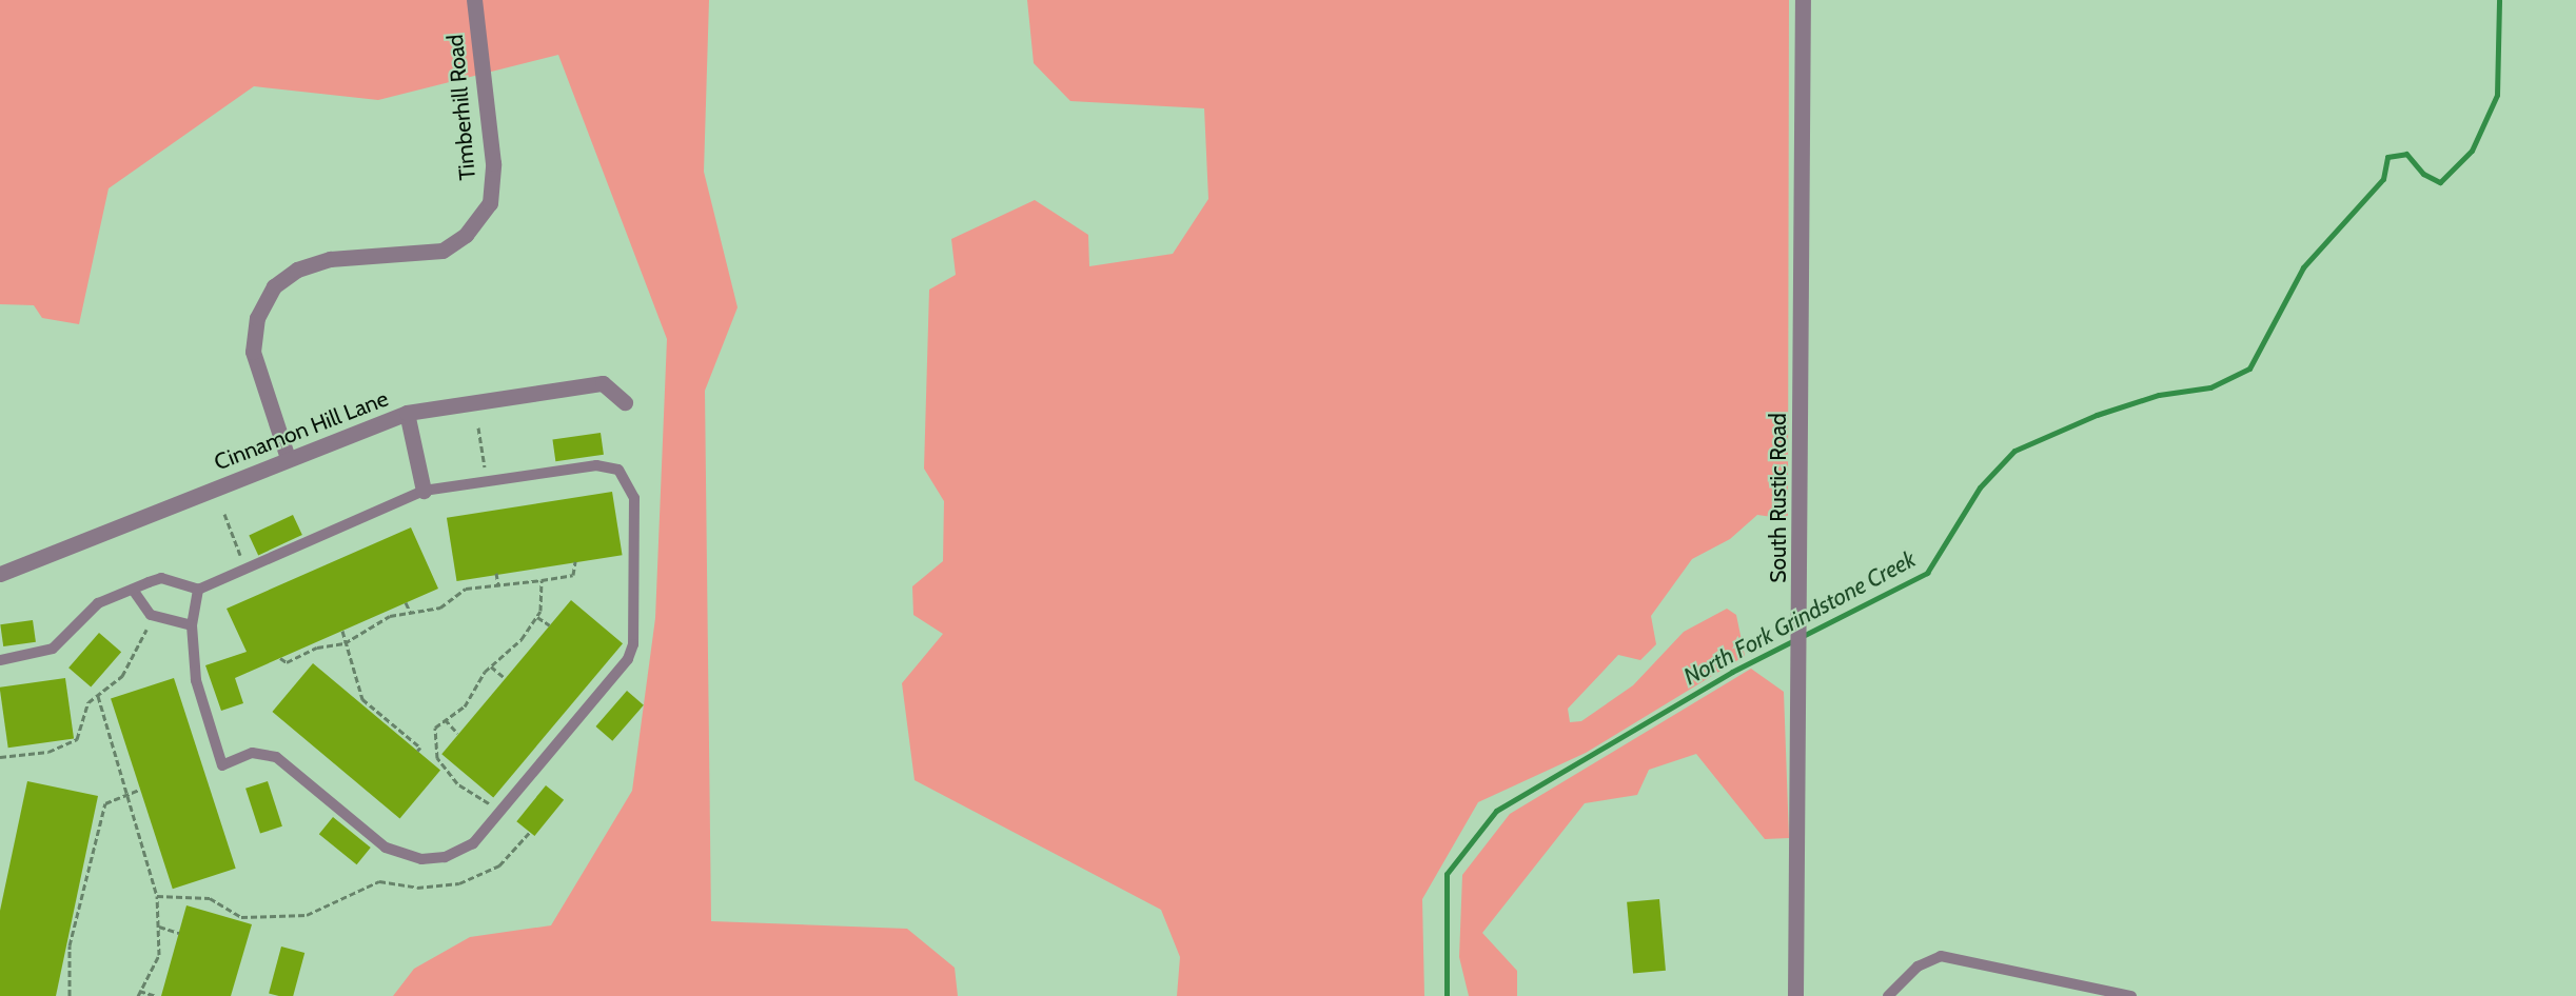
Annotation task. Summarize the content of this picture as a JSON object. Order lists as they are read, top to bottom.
{
  "streets": {
    "street": ["Timberhill Road", "Cinnamon Hill Lane", "South Rustic Road"]
  },
  "crossings": [
    ["Timberhill Road", "Cinnamon Hill Lane"]
  ],
  "water": ["North Fork Grindstone Creek"]
}
